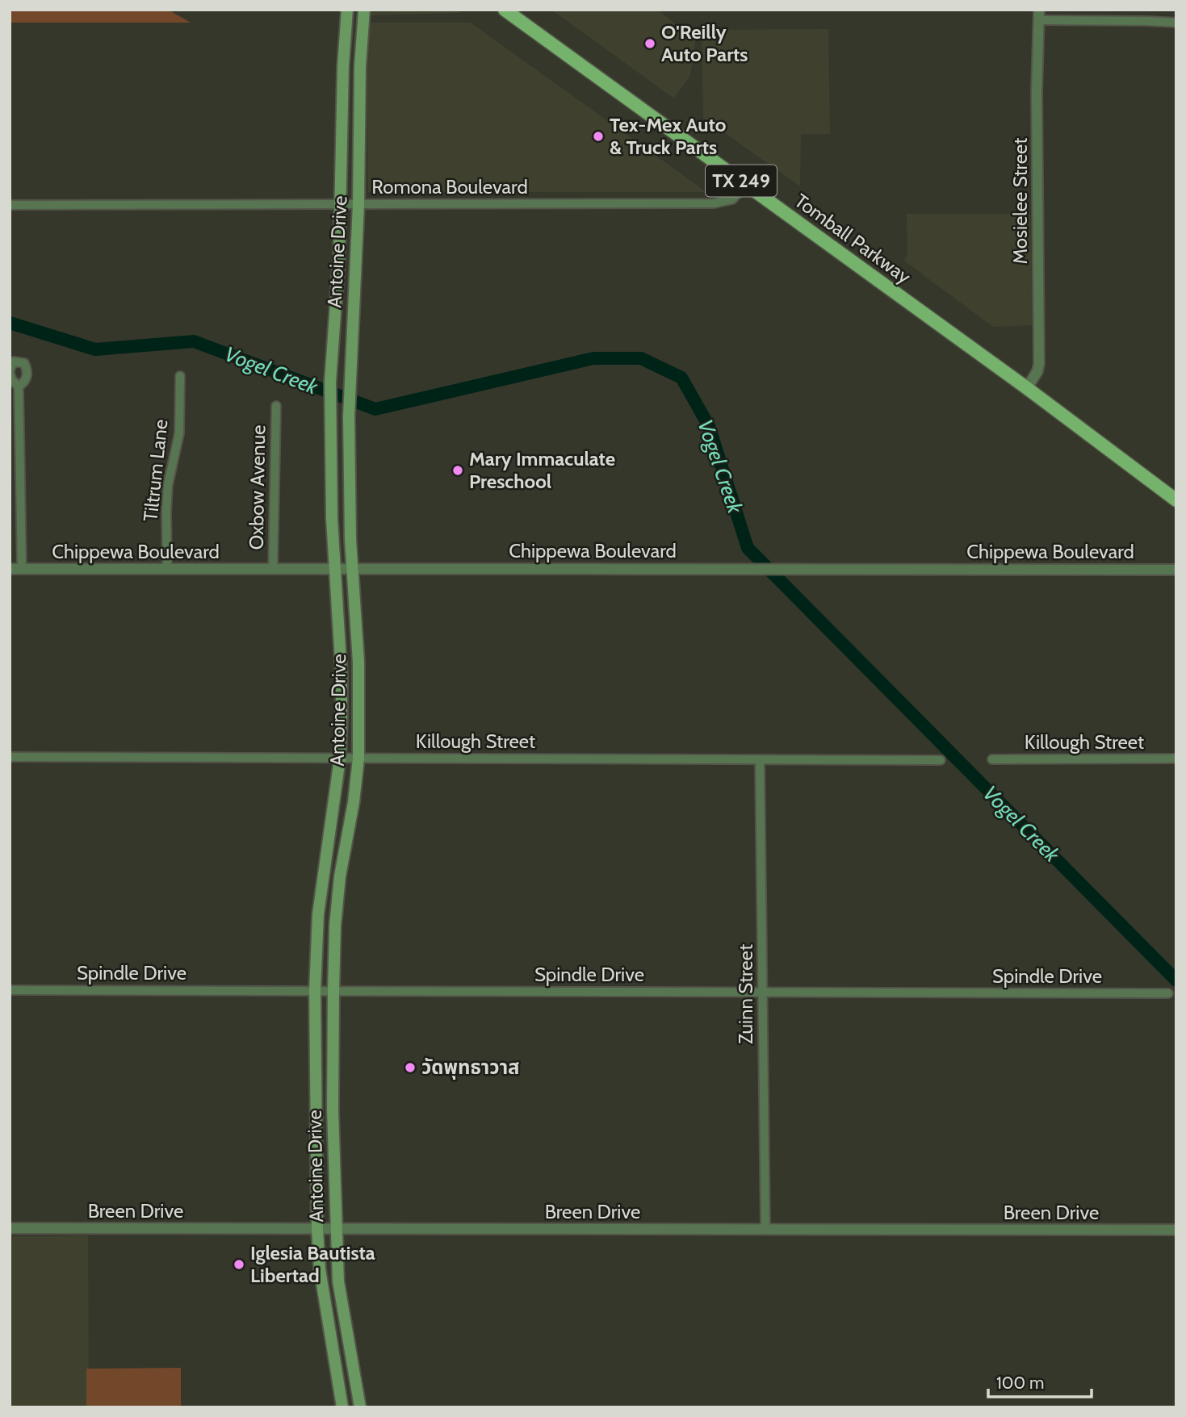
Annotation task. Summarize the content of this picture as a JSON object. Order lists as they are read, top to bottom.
{
  "streets": {
    "main road": ["TX 249", "Tomball Parkway", "Antoine Drive"],
    "street": [
      "Romona Boulevard",
      "Mosielee Street",
      "Tiltrum Lane",
      "Oxbow Avenue",
      "Chippewa Boulevard",
      "Killough Street",
      "Spindle Drive",
      "Zuinn Street",
      "Breen Drive"
    ]
  },
  "crossings": [
    ["Romona Boulevard", "Tomball Parkway"],
    ["Romona Boulevard", "Antoine Drive"],
    ["Mosielee Street", "Tomball Parkway"],
    ["Antoine Drive", "Chippewa Boulevard"],
    ["Antoine Drive", "Killough Street"],
    ["Antoine Drive", "Spindle Drive"],
    ["Antoine Drive", "Breen Drive"],
    ["Tiltrum Lane", "Chippewa Boulevard"],
    ["Oxbow Avenue", "Chippewa Boulevard"],
    ["Killough Street", "Zuinn Street"],
    ["Spindle Drive", "Zuinn Street"],
    ["Zuinn Street", "Breen Drive"]
  ],
  "water": ["Vogel Creek"],
  "places": [
    "O'Reilly Auto Parts",
    "Tex-Mex Auto & Truck Parts",
    "Mary Immaculate Preschool",
    "วัดพุทธาวาส",
    "Iglesia Bautista Libertad"
  ],
  "scale_bar": "100 m"
}
